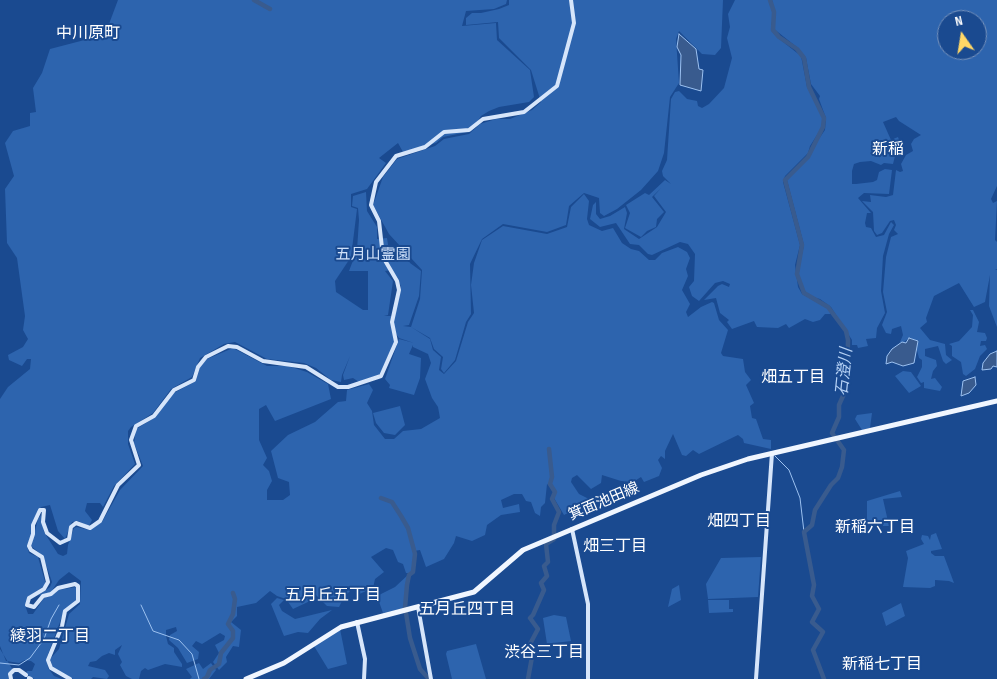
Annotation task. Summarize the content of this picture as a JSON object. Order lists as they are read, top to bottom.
{
  "streets": {
    "main road": ["箕面池田線"]
  },
  "districts": [
    "中川原町",
    "新稲",
    "畑五丁目",
    "畑四丁目",
    "新稲六丁目",
    "畑三丁目",
    "五月丘五丁目",
    "五月丘四丁目",
    "綾羽二丁目",
    "渋谷三丁目",
    "新稲七丁目"
  ],
  "water": ["石澄川"],
  "parks": ["五月山霊園"],
  "north": "top"
}
